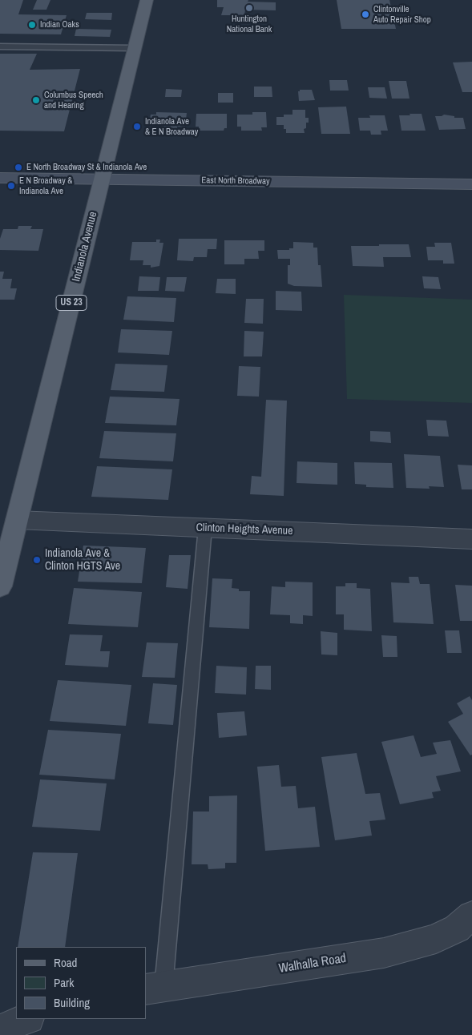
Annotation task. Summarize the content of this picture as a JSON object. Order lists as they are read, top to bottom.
{
  "streets": {
    "main road": ["East North Broadway", "Indianola Avenue", "US 23"],
    "street": ["Clinton Heights Avenue", "Walhalla Road"]
  },
  "crossings": [
    ["East North Broadway", "Indianola Avenue"],
    ["Indianola Avenue", "Clinton Heights Avenue"]
  ],
  "places": [
    "Huntington National Bank",
    "Clintonville Auto Repair Shop",
    "Indian Oaks",
    "Columbus Speech and Hearing",
    "Indianola Ave & E N Broadway",
    "E North Broadway St & Indianola Ave",
    "E N Broadway & Indianola Ave",
    "Indianola Ave & Clinton HGTS Ave"
  ],
  "legend": ["Road", "Park", "Building"]
}
